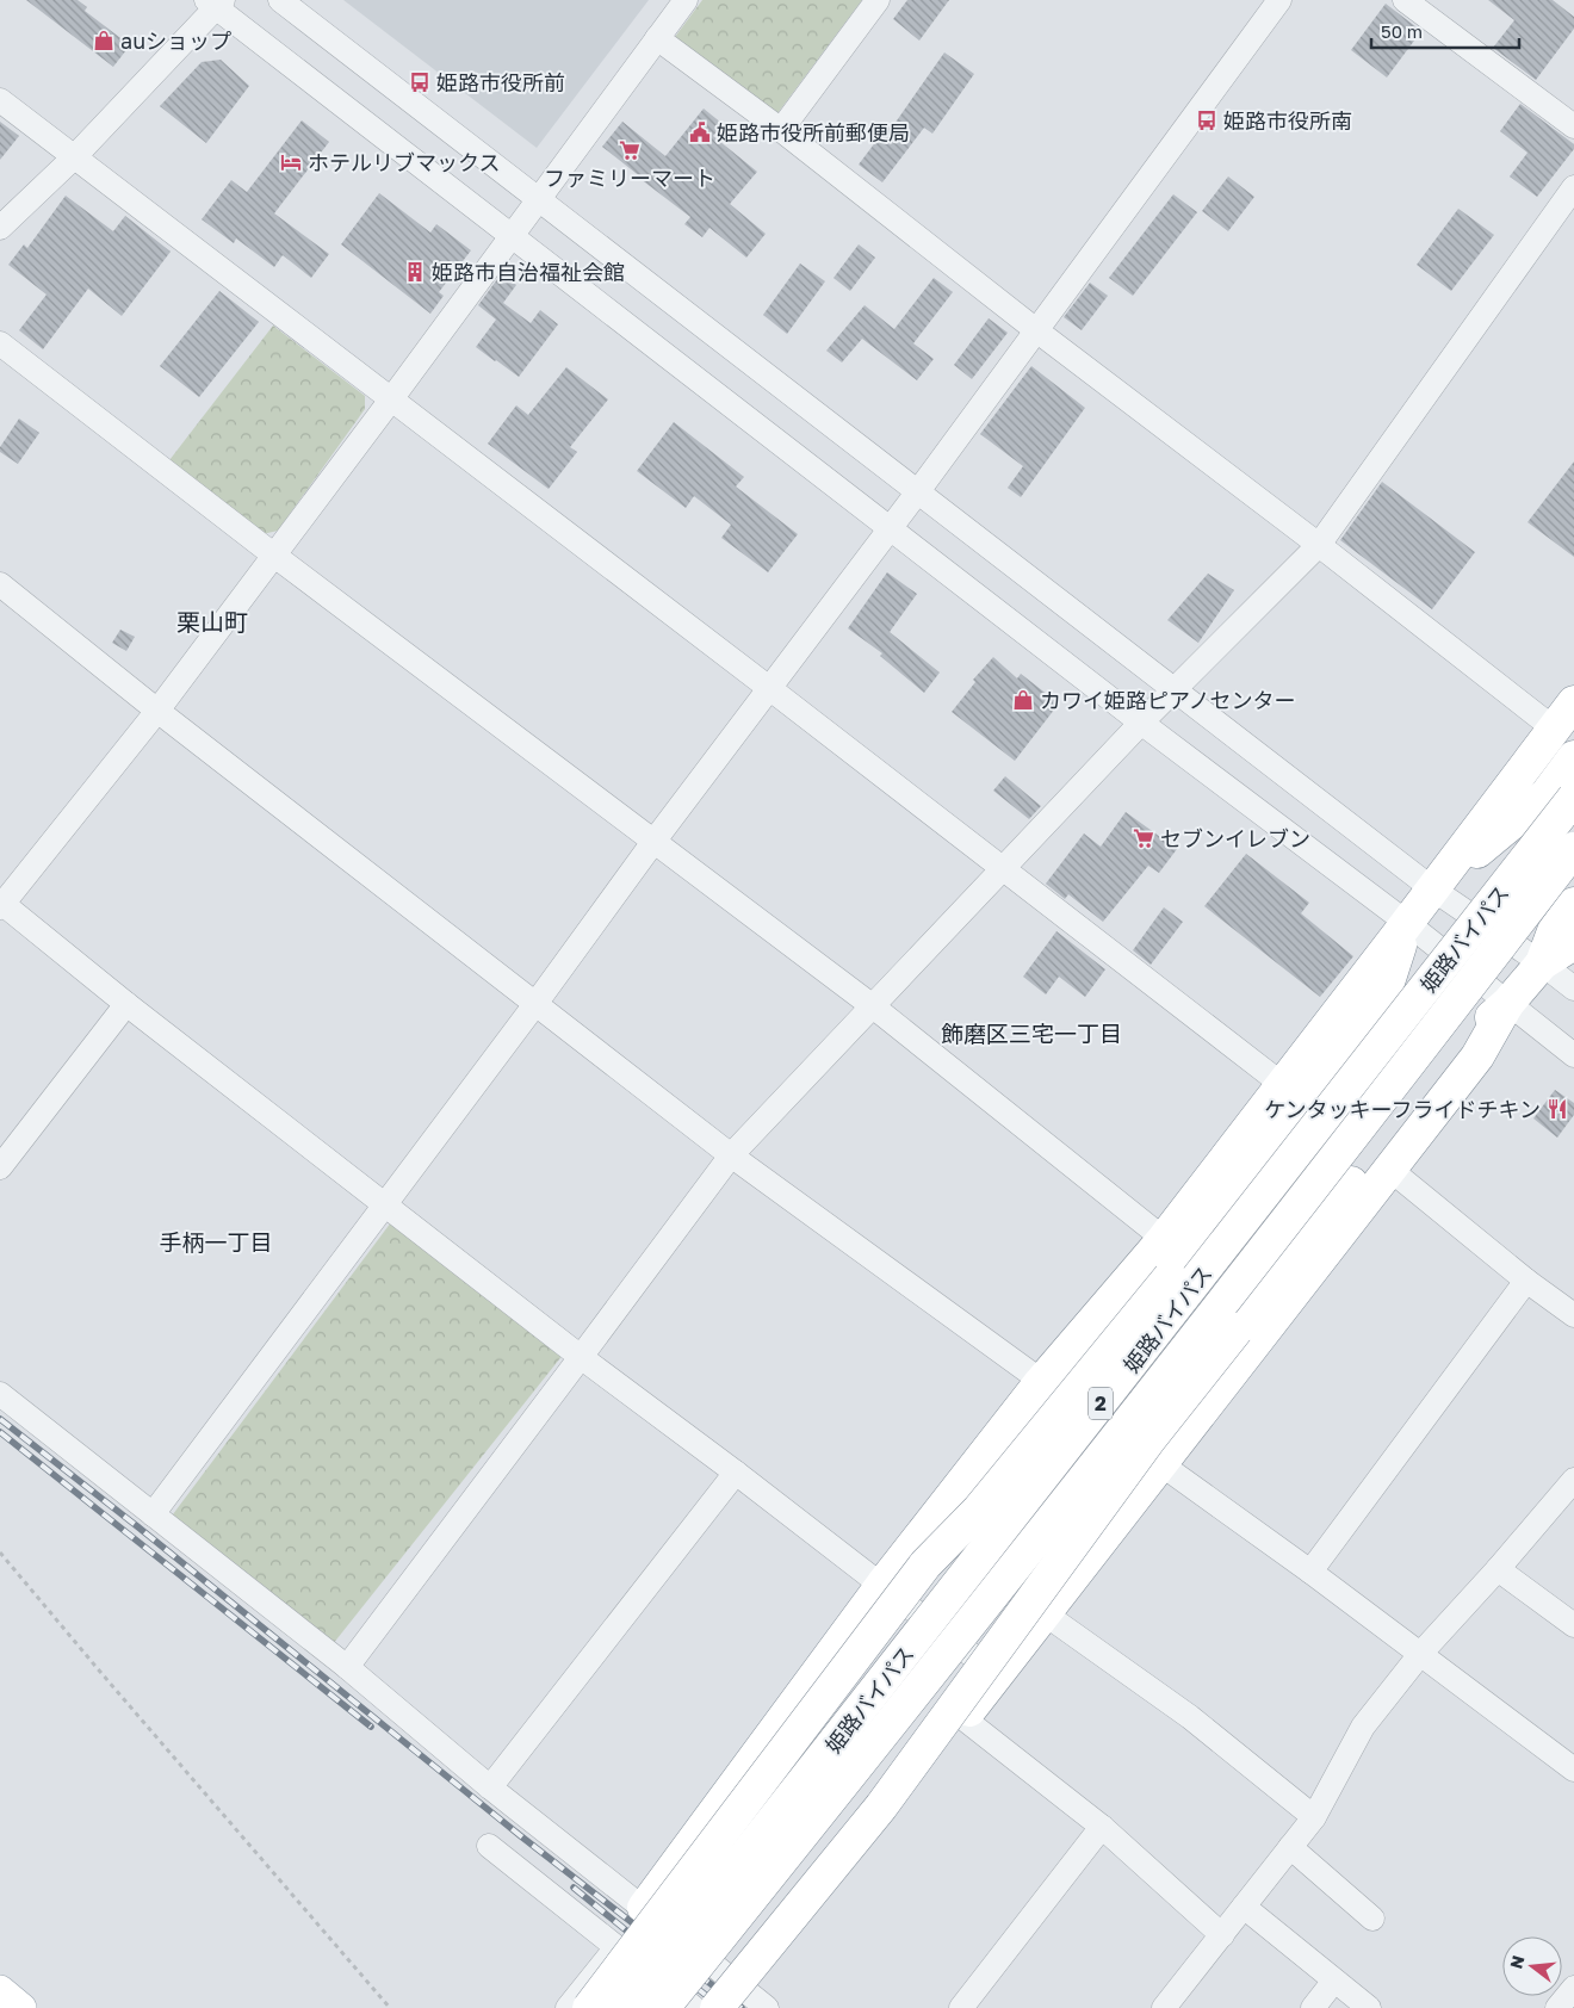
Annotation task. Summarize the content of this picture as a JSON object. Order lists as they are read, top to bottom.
{
  "streets": {
    "highway": ["姫路バイパス", "2"]
  },
  "districts": ["栗山町", "飾磨区三宅一丁目", "手柄一丁目"],
  "places": {
    "shop": ["auショップ", "カワイ姫路ピアノセンター"],
    "bus stop": ["姫路市役所前", "姫路市役所南"],
    "public building": ["姫路市役所前郵便局"],
    "supermarket": ["ファミリーマート", "セブンイレブン"],
    "hotel": ["ホテルリブマックス"],
    "building": ["姫路市自治福祉会館"],
    "restaurant": ["ケンタッキーフライドチキン"]
  },
  "scale_bar": "50 m",
  "north": "left"
}
